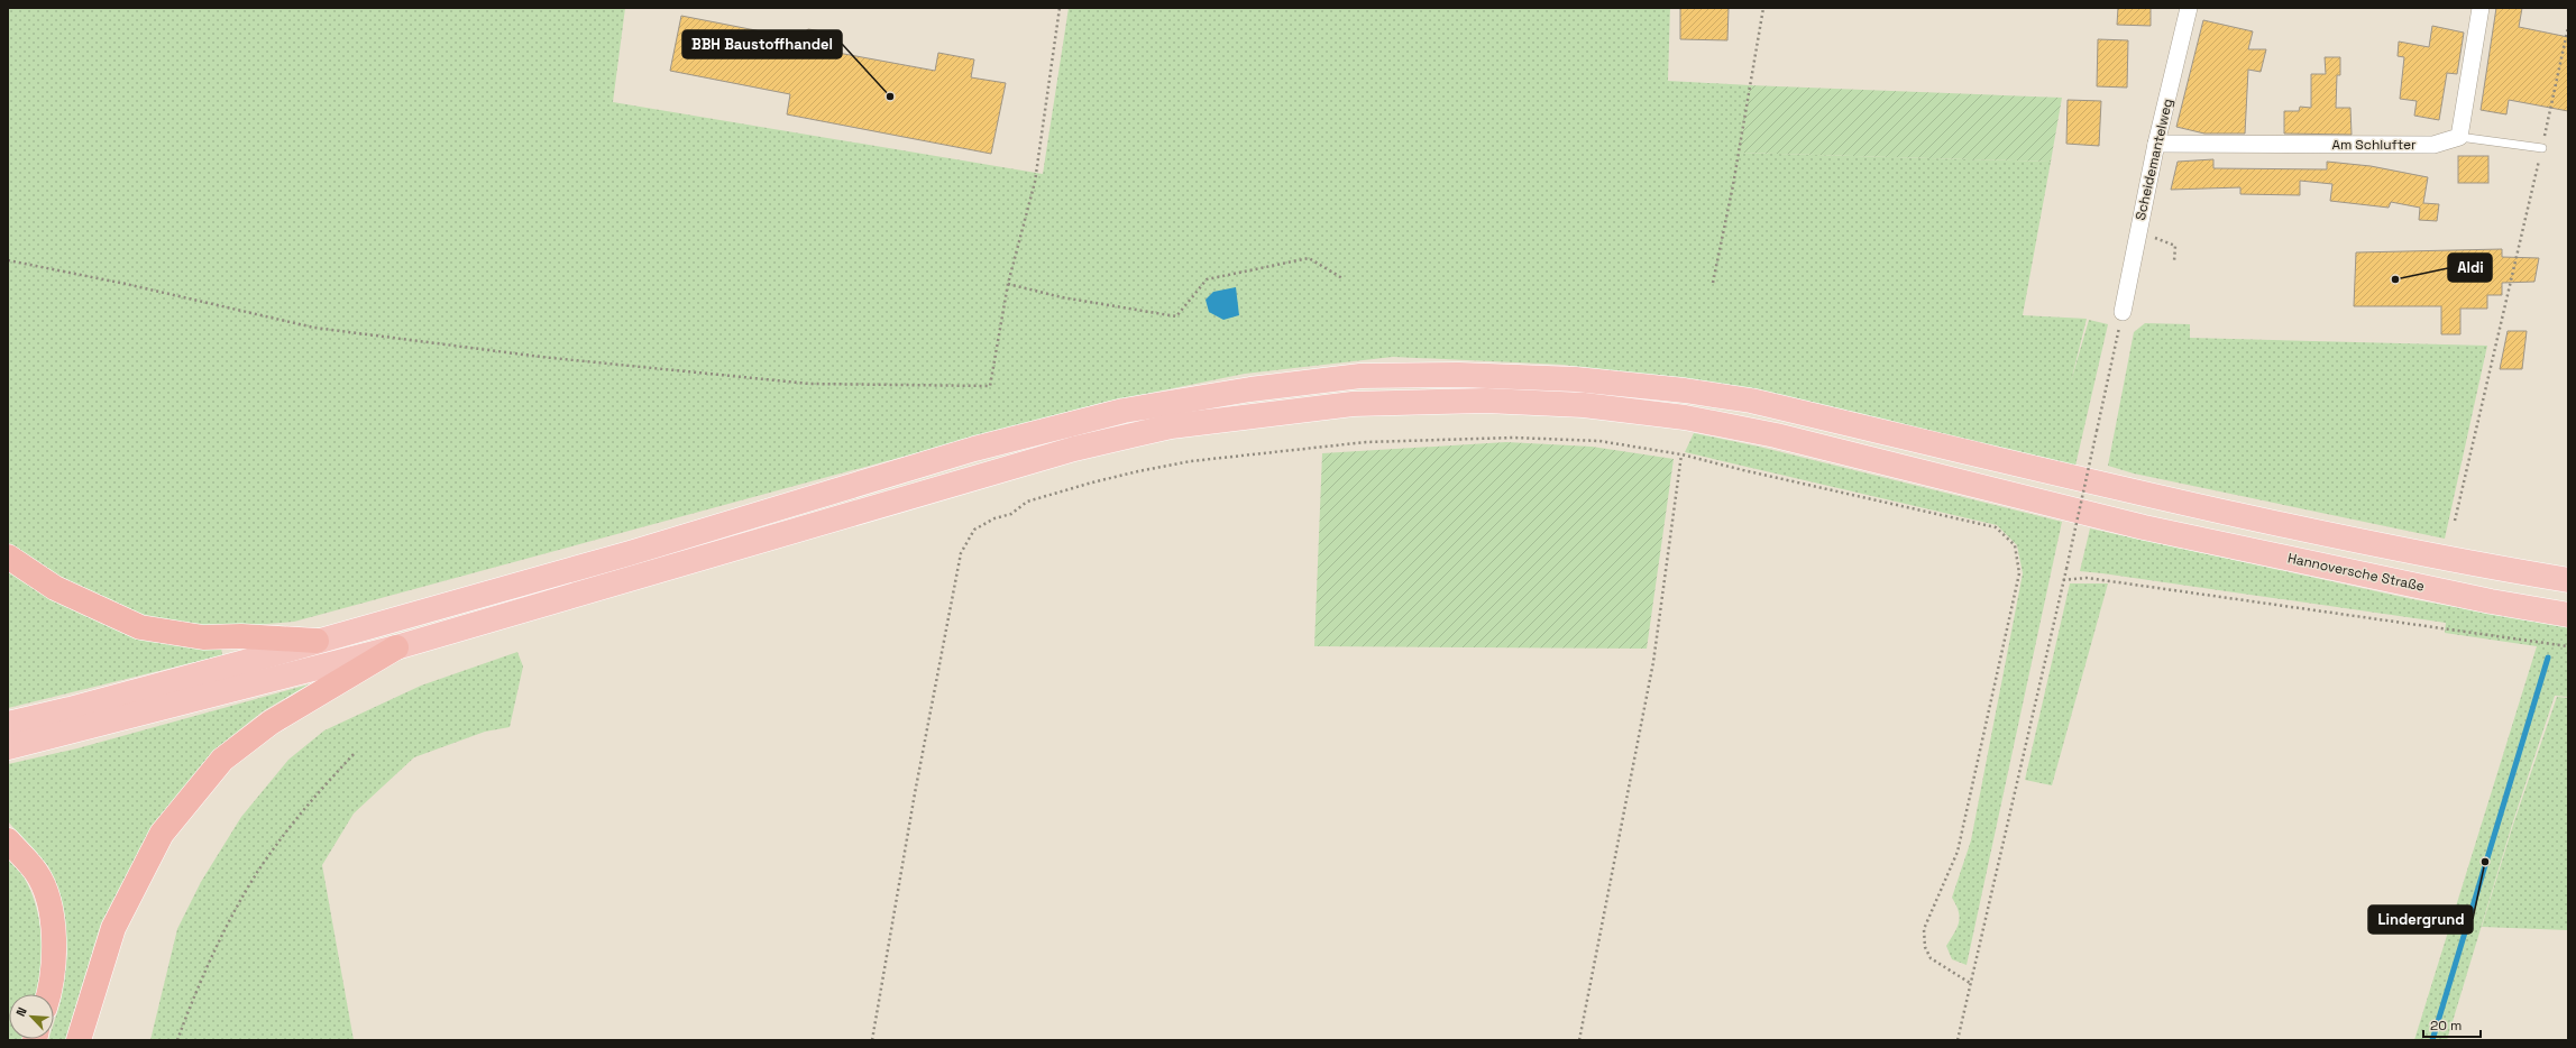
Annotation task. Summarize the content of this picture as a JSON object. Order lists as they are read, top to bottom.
{
  "streets": {
    "highway": ["Hannoversche Straße"],
    "street": ["Am Schlufter", "Scheidemantelweg"]
  },
  "crossings": [
    ["Am Schlufter", "Scheidemantelweg"]
  ],
  "places": ["BBH Baustoffhandel", "Aldi", "Lindergrund"],
  "scale_bar": "20 m",
  "north": "top left"
}
